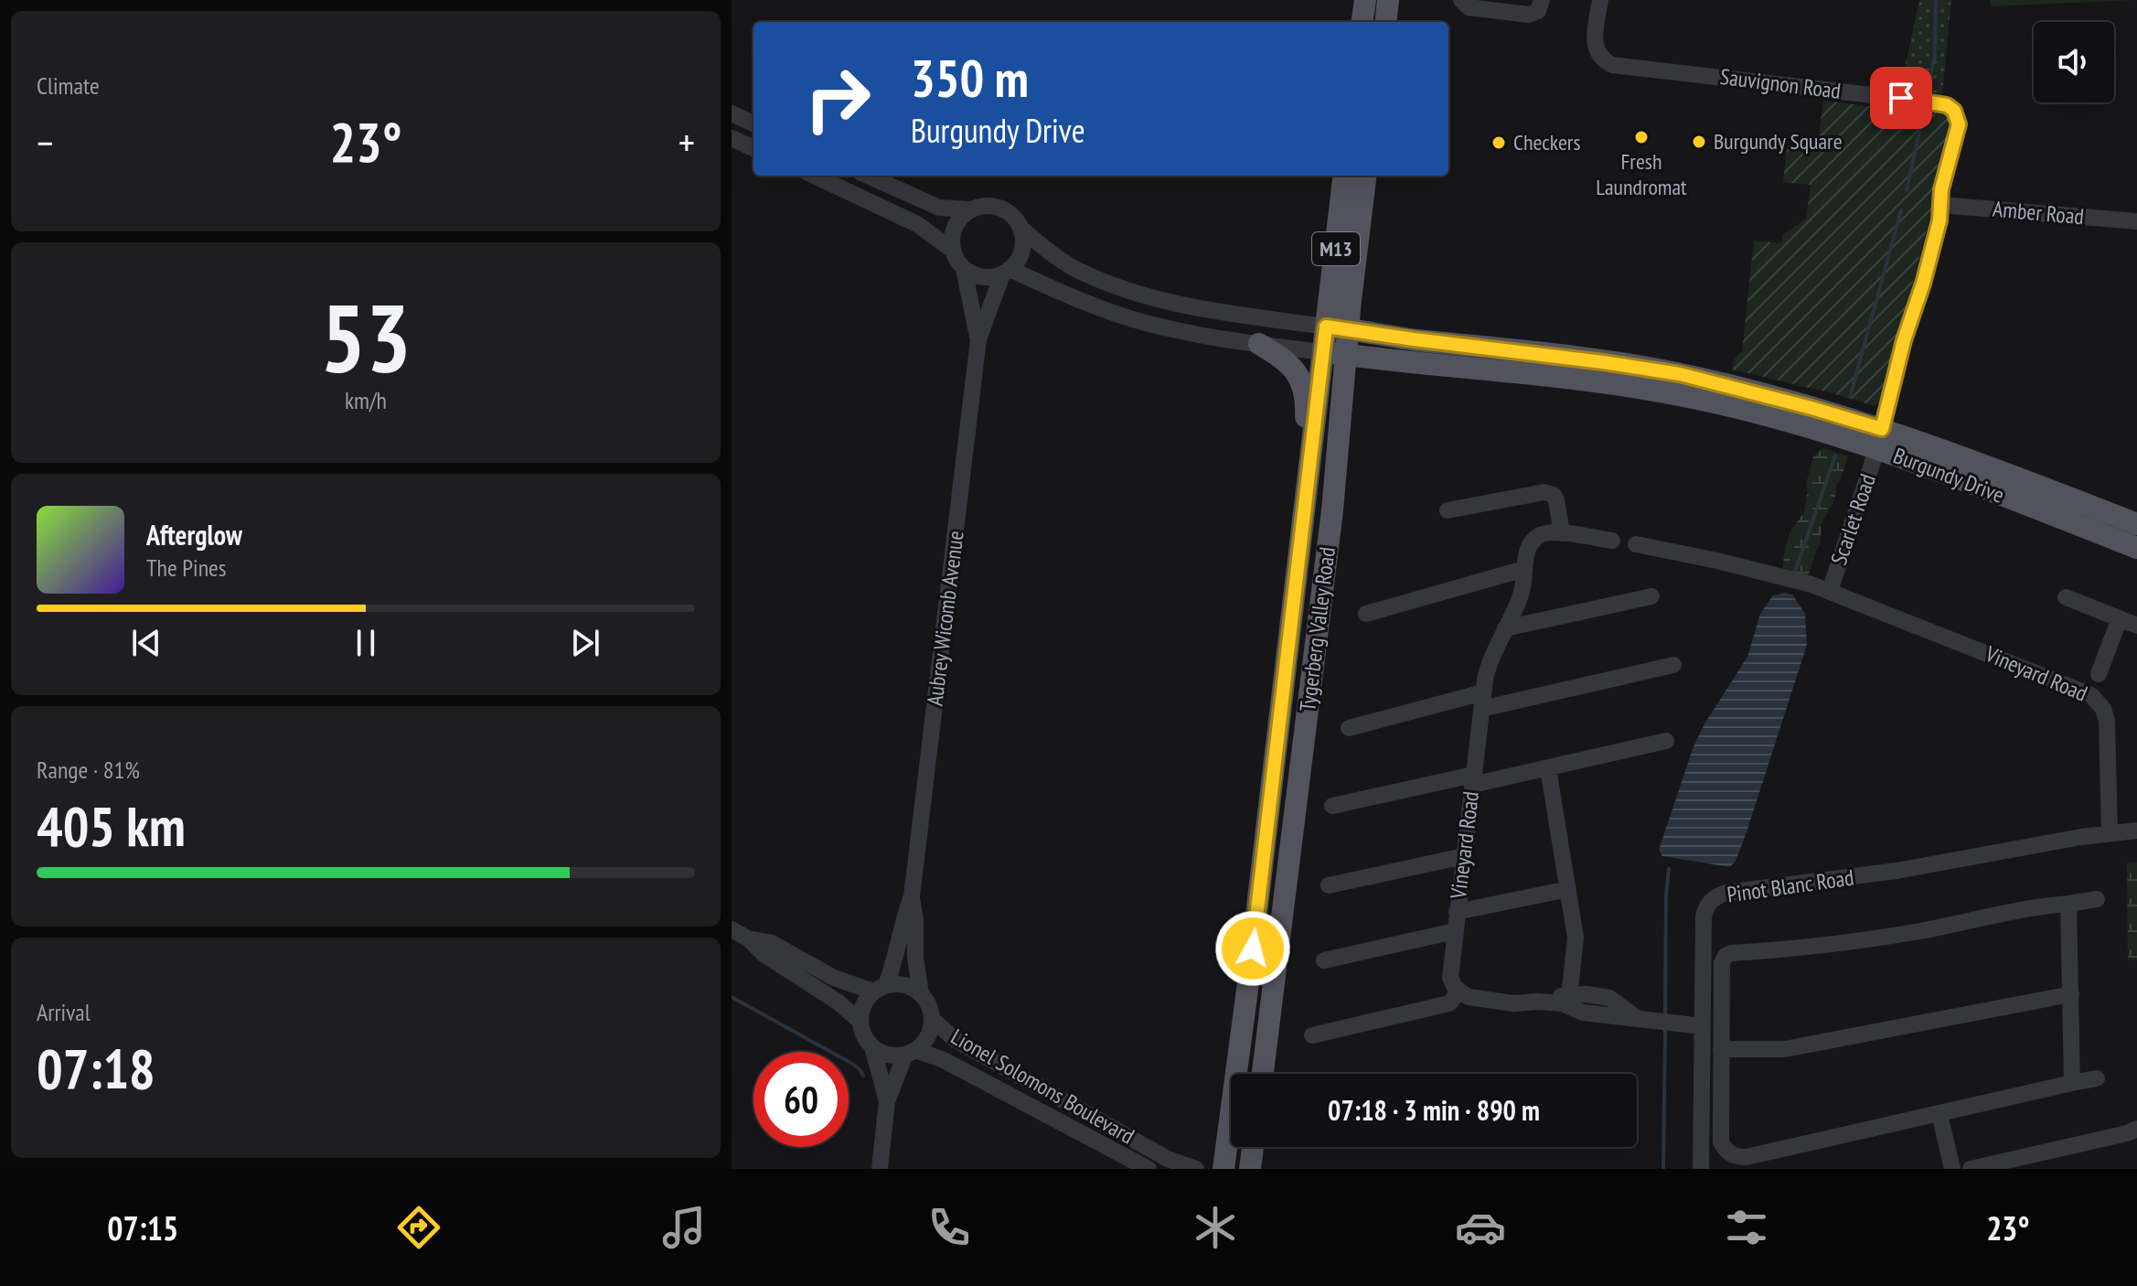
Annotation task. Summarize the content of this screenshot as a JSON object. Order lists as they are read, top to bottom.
{
  "streets": {
    "main road": ["M13", "Burgundy Drive", "Tygerberg Valley Road"],
    "street": [
      "Sauvignon Road",
      "Amber Road",
      "Scarlet Road",
      "Aubrey Wicomb Avenue",
      "Vineyard Road",
      "Pinot Blanc Road",
      "Lionel Solomons Boulevard"
    ]
  },
  "crossings": [
    ["Sauvignon Road", "Amber Road"],
    ["Sauvignon Road", "Burgundy Drive"],
    ["Sauvignon Road", "Scarlet Road"],
    ["Burgundy Drive", "Scarlet Road"],
    ["Burgundy Drive", "Tygerberg Valley Road"],
    ["Scarlet Road", "Vineyard Road"],
    ["Aubrey Wicomb Avenue", "Lionel Solomons Boulevard"],
    ["Vineyard Road", "Pinot Blanc Road"]
  ],
  "places": ["Fresh Laundromat", "Burgundy Square", "Checkers"],
  "page": {
    "tile": [
      "Climate",
      ["53", "km/h"],
      ["Range · 81%", "405 km"],
      ["Arrival", "07:18"]
    ],
    "turn": ["350 m", "Burgundy Drive"],
    "heat": ["−", "23°", "+"],
    "song": ["Afterglow", "The Pines"],
    "limit": "60",
    "trip": "07:18 · 3 min · 890 m",
    "tabs": ["07:15", "23°"]
  }
}
